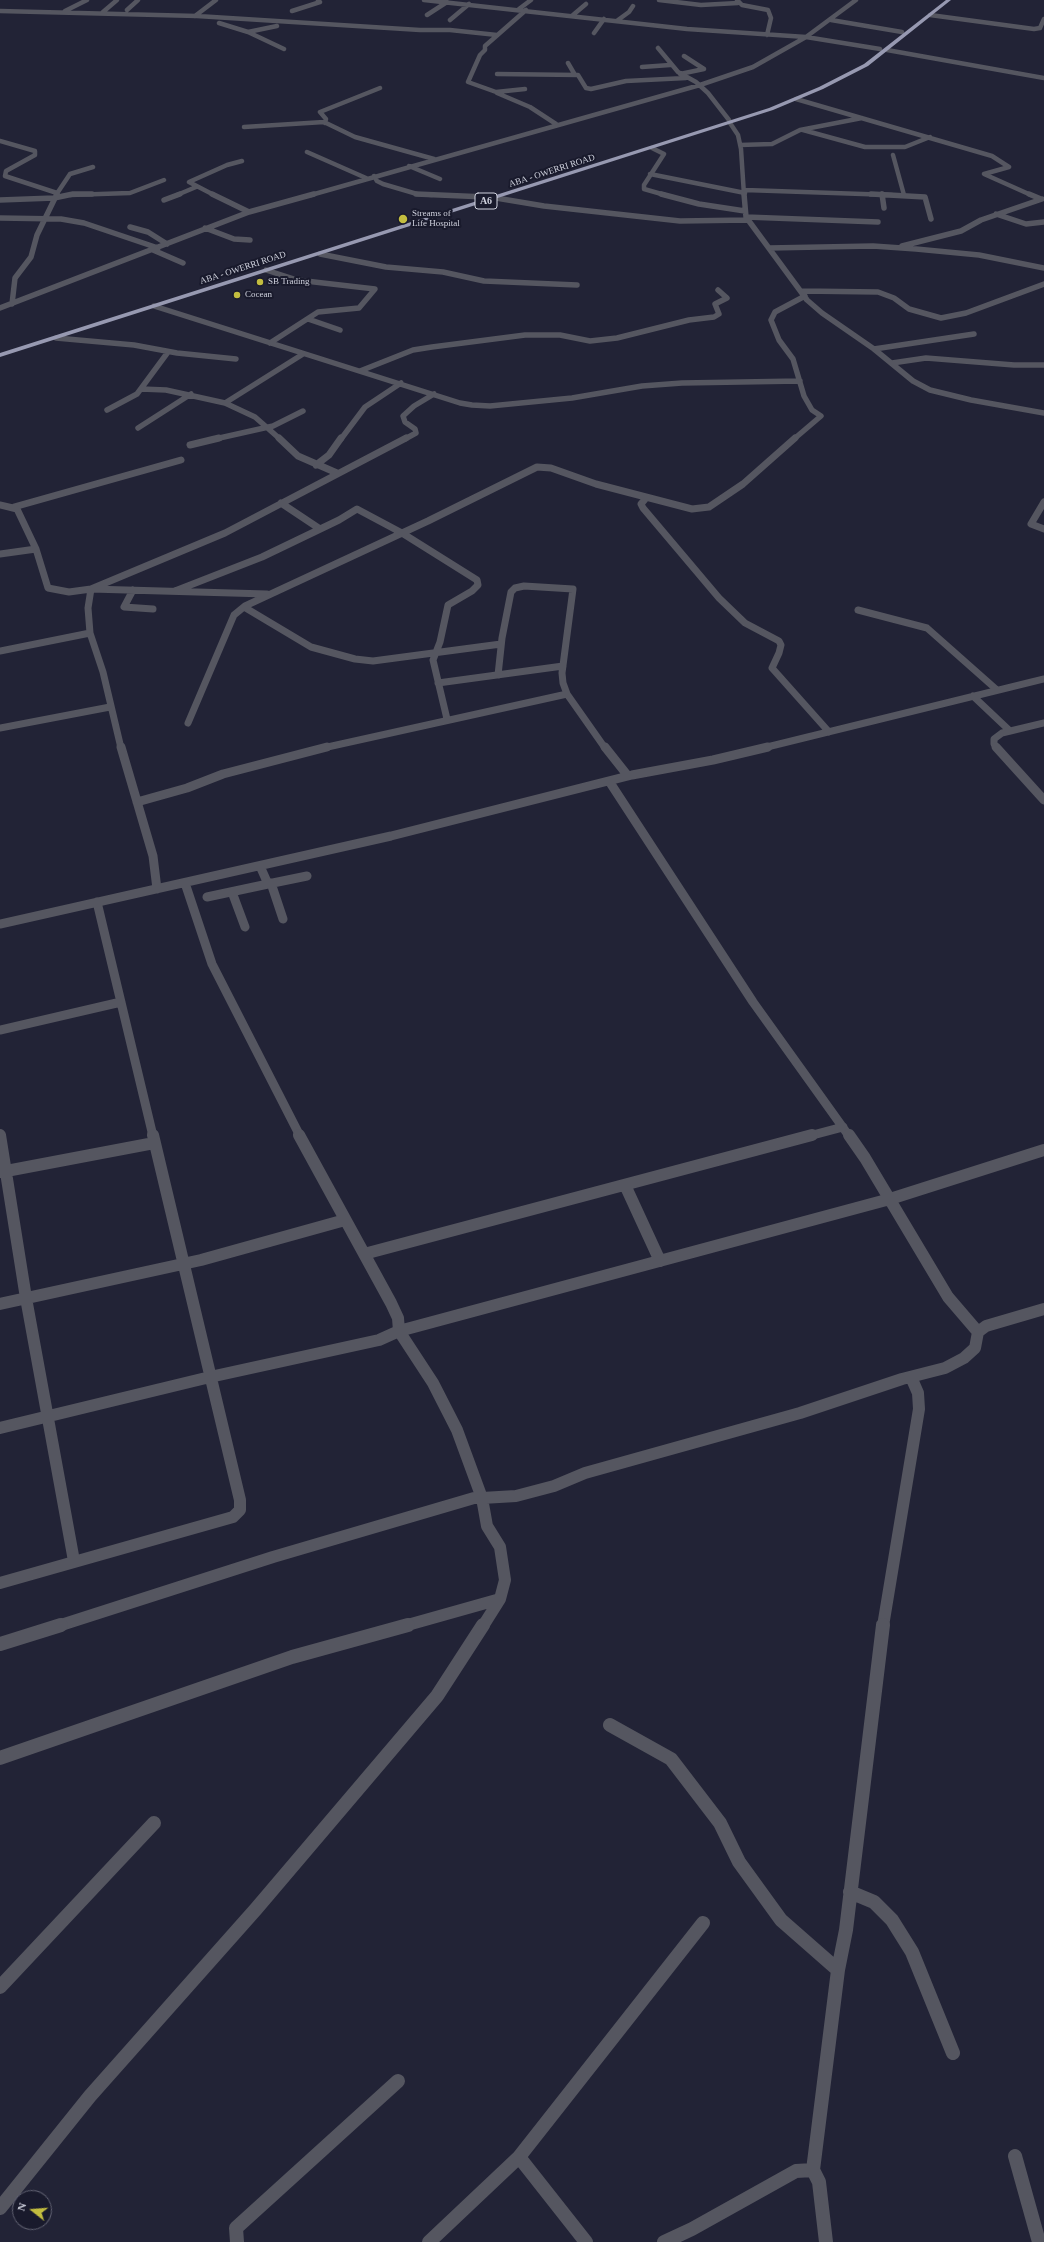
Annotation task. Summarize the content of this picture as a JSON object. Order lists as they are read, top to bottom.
{
  "streets": {
    "highway": ["ABA - OWERRI ROAD", "A6"]
  },
  "places": ["Streams of Life Hospital", "SB Trading", "Cocean"],
  "north": "left"
}
